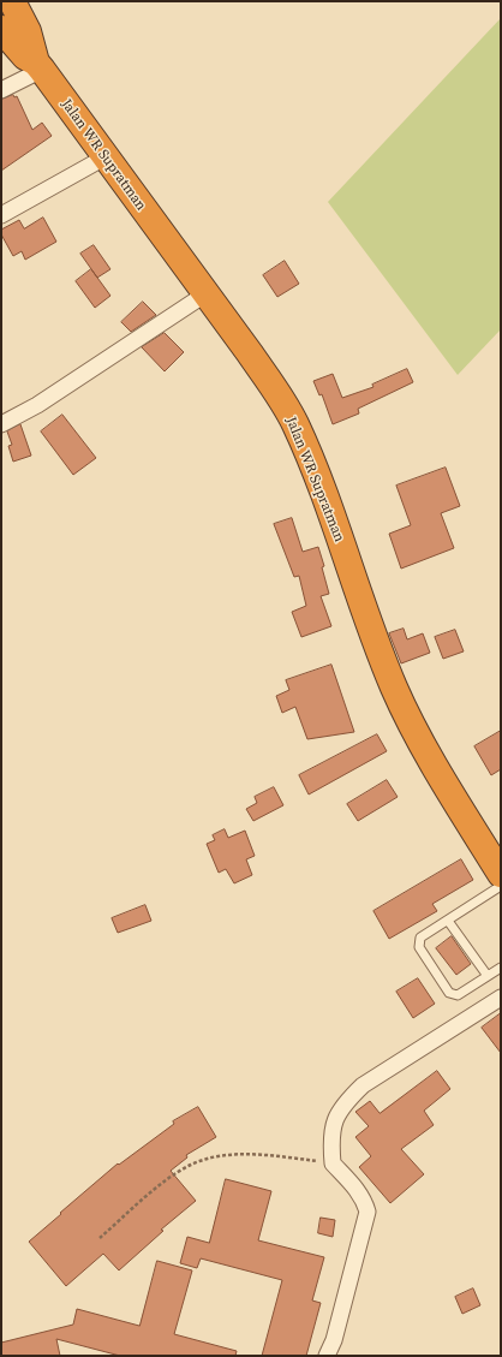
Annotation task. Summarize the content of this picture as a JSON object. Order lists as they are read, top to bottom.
{
  "streets": {
    "highway": ["Jalan WR Supratman"]
  }
}
